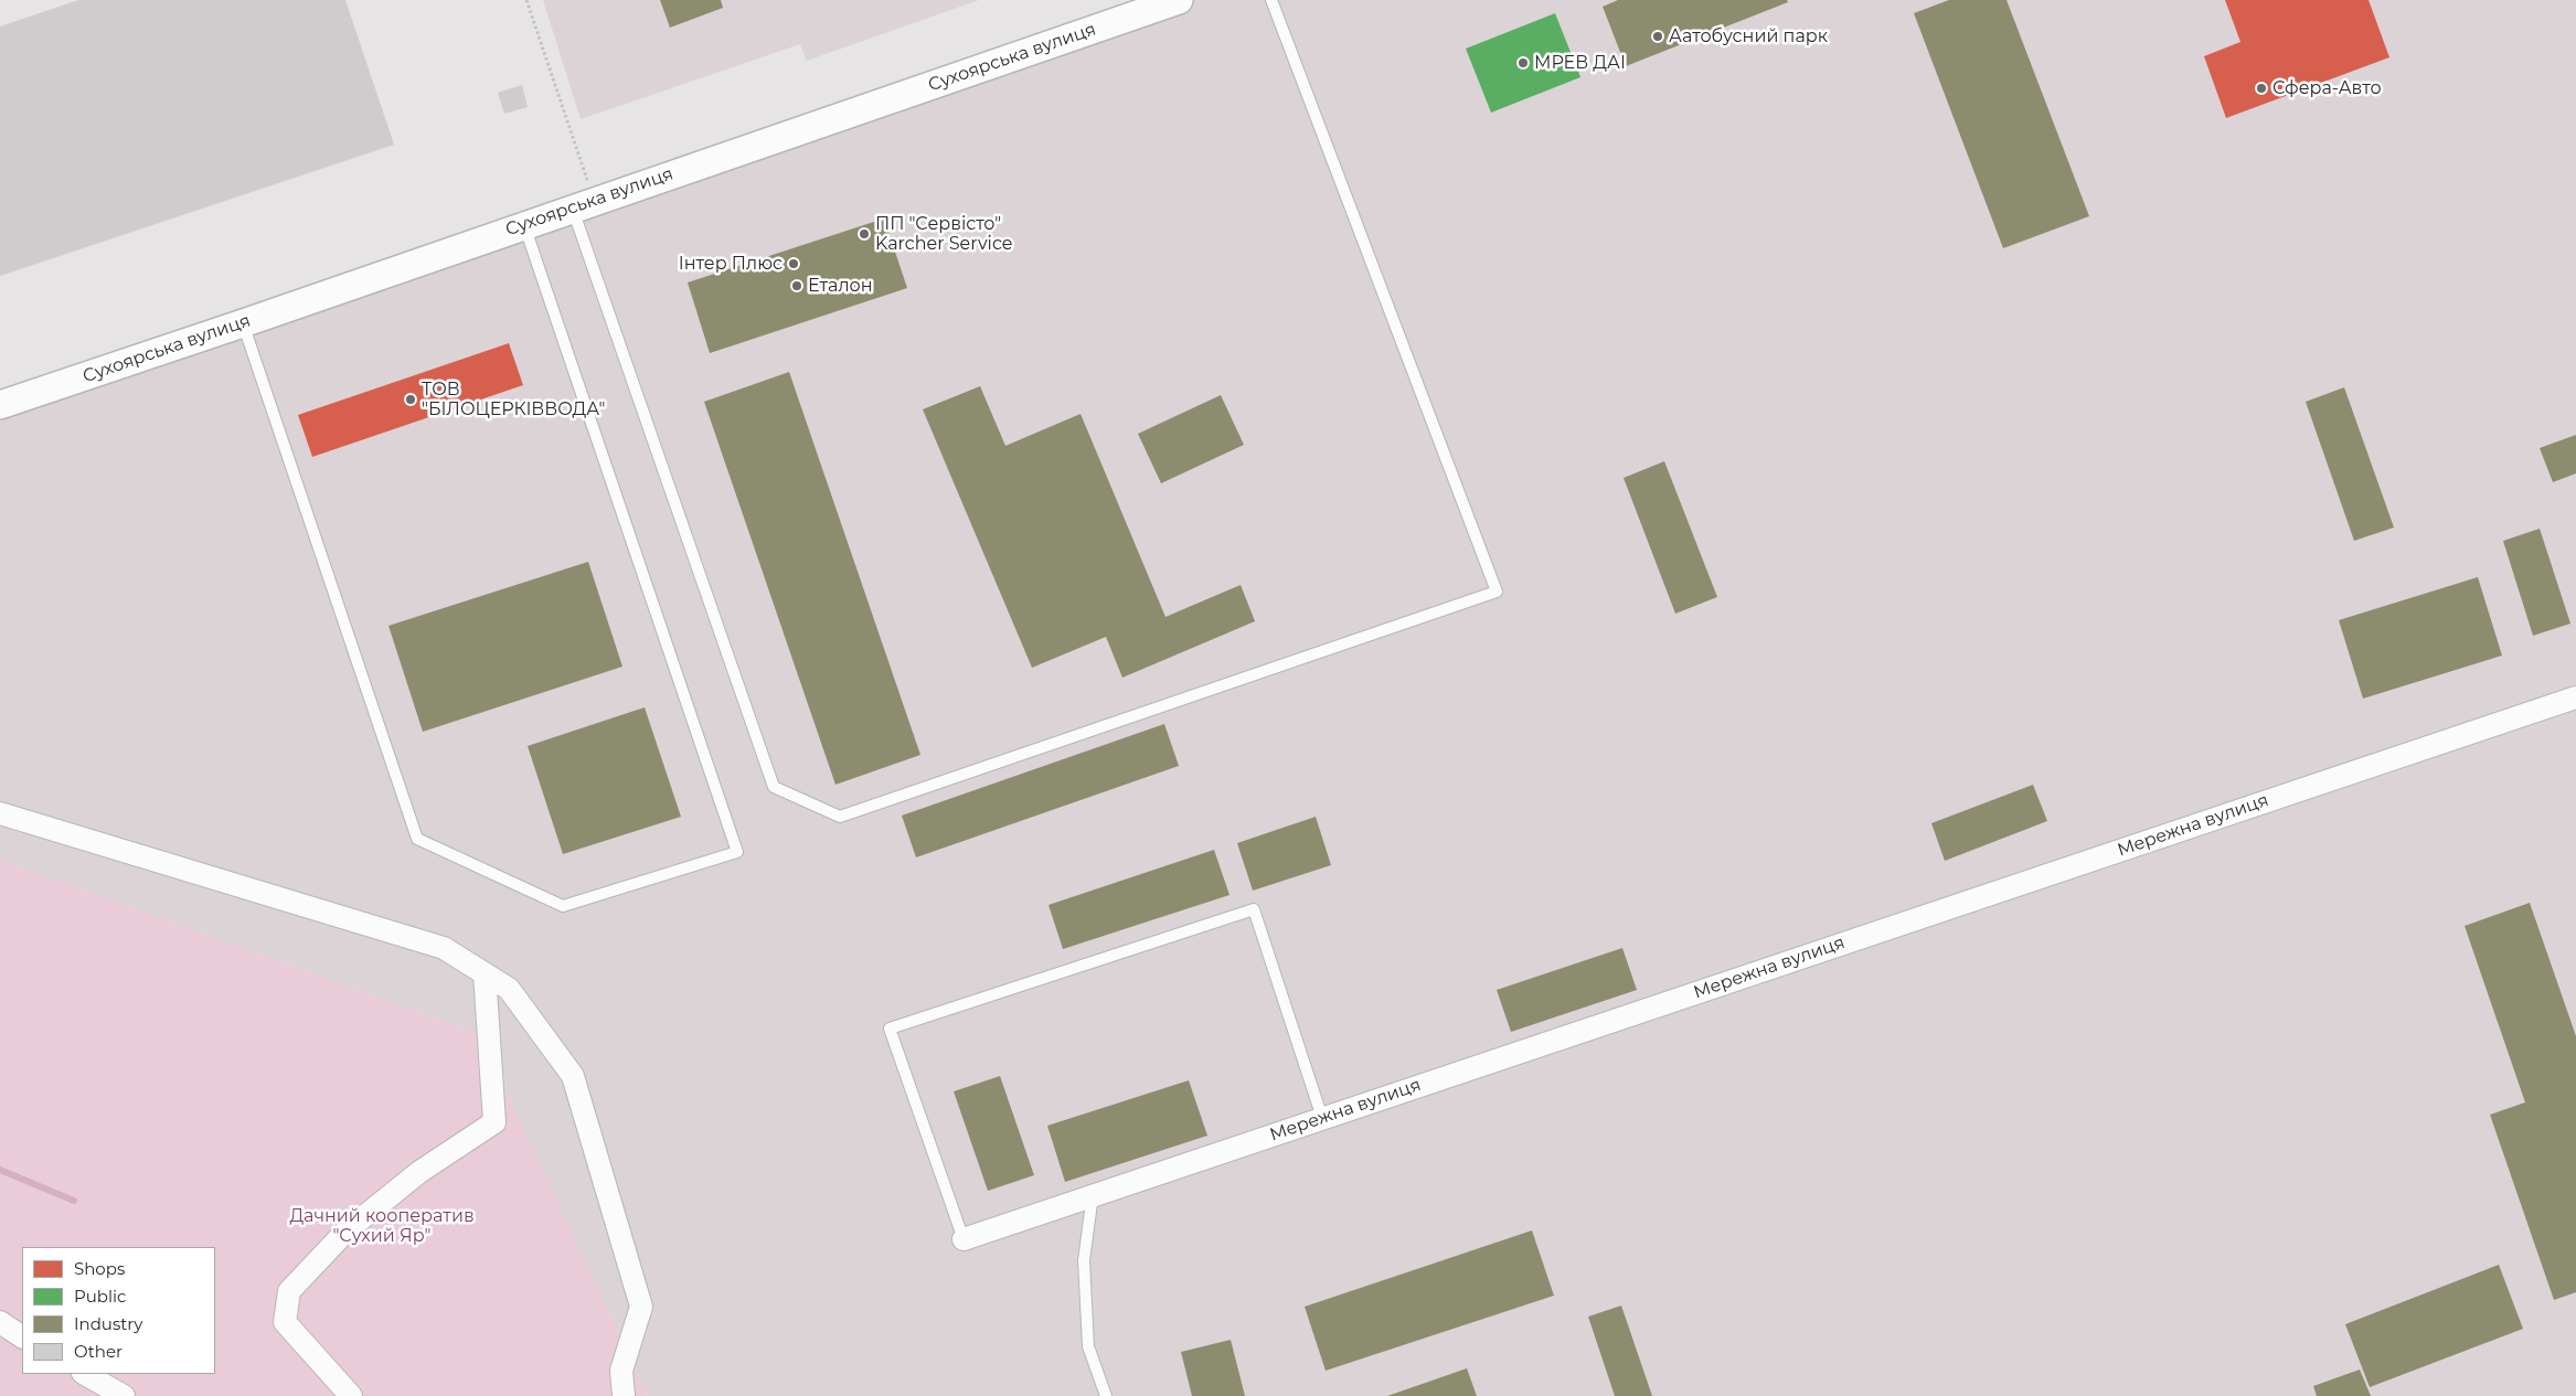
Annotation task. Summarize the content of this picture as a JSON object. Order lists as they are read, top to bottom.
{
  "streets": {
    "street": ["Сухоярська вулиця", "Мережна вулиця"]
  },
  "parks": ["Дачний кооператив \"Сухий Яр\""],
  "places": [
    "Аатобусний парк",
    "МРЕВ ДАІ",
    "Сфера-Авто",
    "ПП \"Сервісто\" Karcher Service",
    "Інтер Плюс",
    "Еталон",
    "ТОВ \"БІЛОЦЕРКІВВОДА\""
  ],
  "legend": [
    "Shops",
    "Public",
    "Industry",
    "Other"
  ]
}
